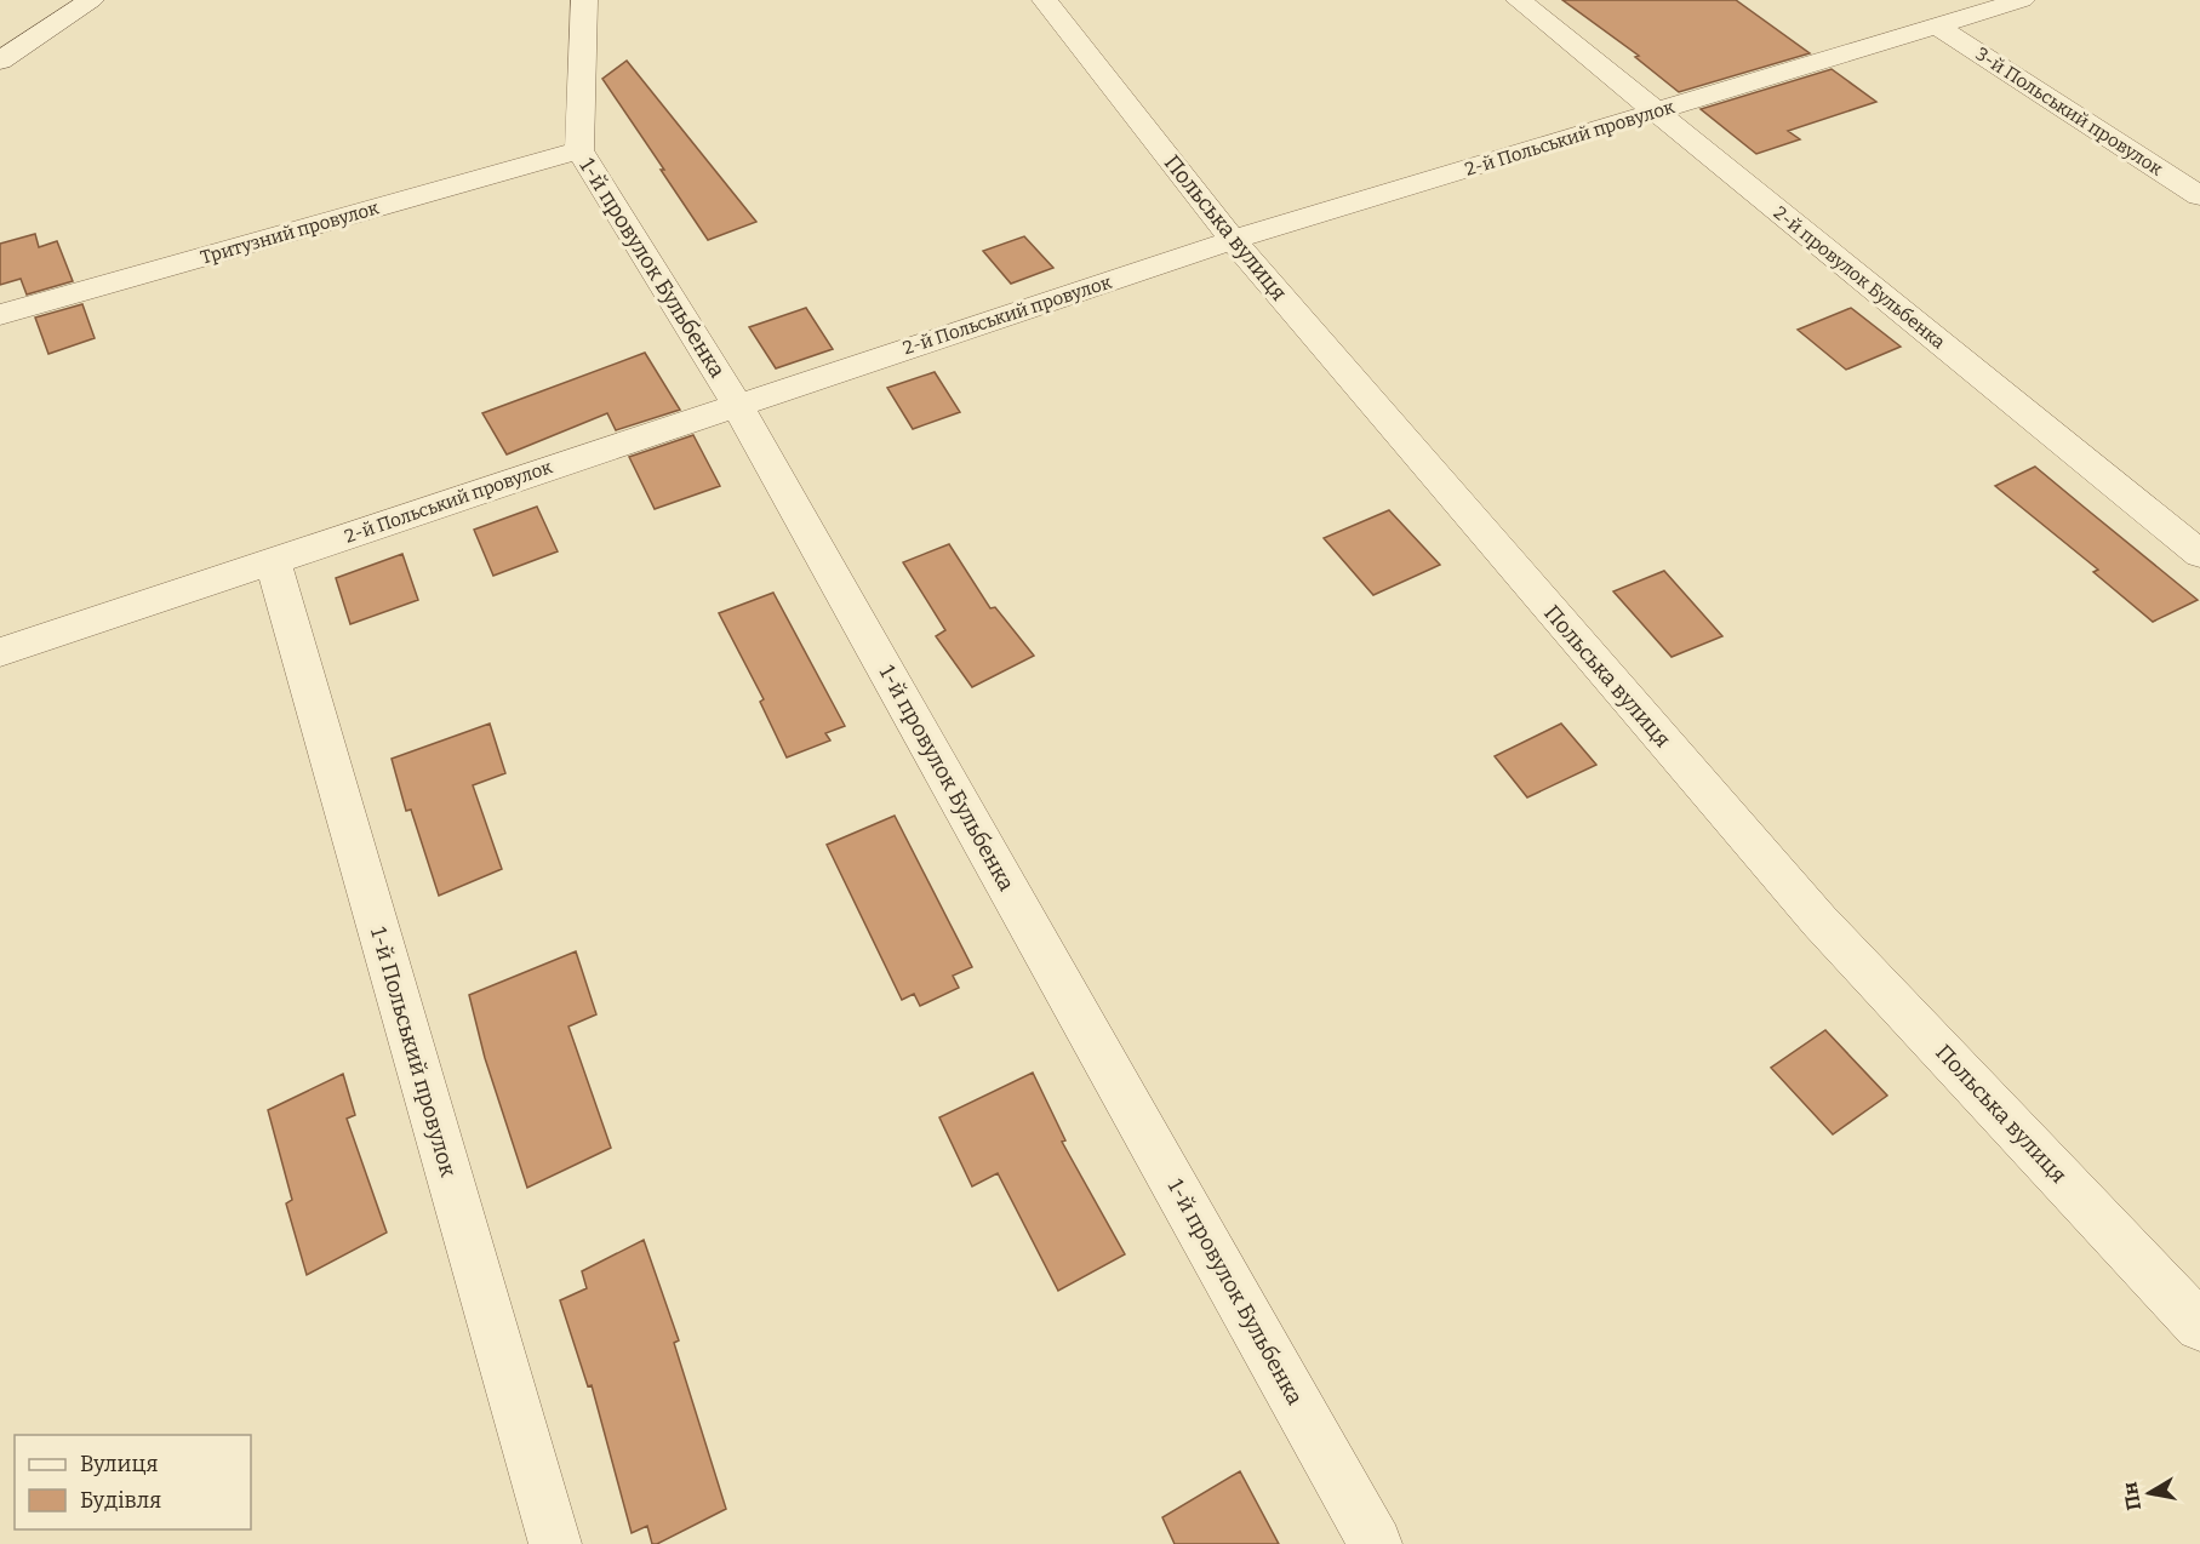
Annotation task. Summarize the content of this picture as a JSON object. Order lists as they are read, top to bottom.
{
  "streets": {
    "street": [
      "3-й Польський провулок",
      "2-й Польський провулок",
      "Польська вулиця",
      "Тритузний провулок",
      "1-й провулок Бульбенка",
      "2-й провулок Бульбенка",
      "1-й Польський провулок"
    ]
  },
  "crossings": [
    ["3-й Польський провулок", "2-й Польський провулок"],
    ["2-й Польський провулок", "Польська вулиця"],
    ["2-й Польський провулок", "1-й провулок Бульбенка"],
    ["2-й Польський провулок", "2-й провулок Бульбенка"],
    ["2-й Польський провулок", "1-й Польський провулок"],
    ["Тритузний провулок", "1-й провулок Бульбенка"]
  ],
  "legend": ["Вулиця", "Будівля"],
  "north": "left"
}
